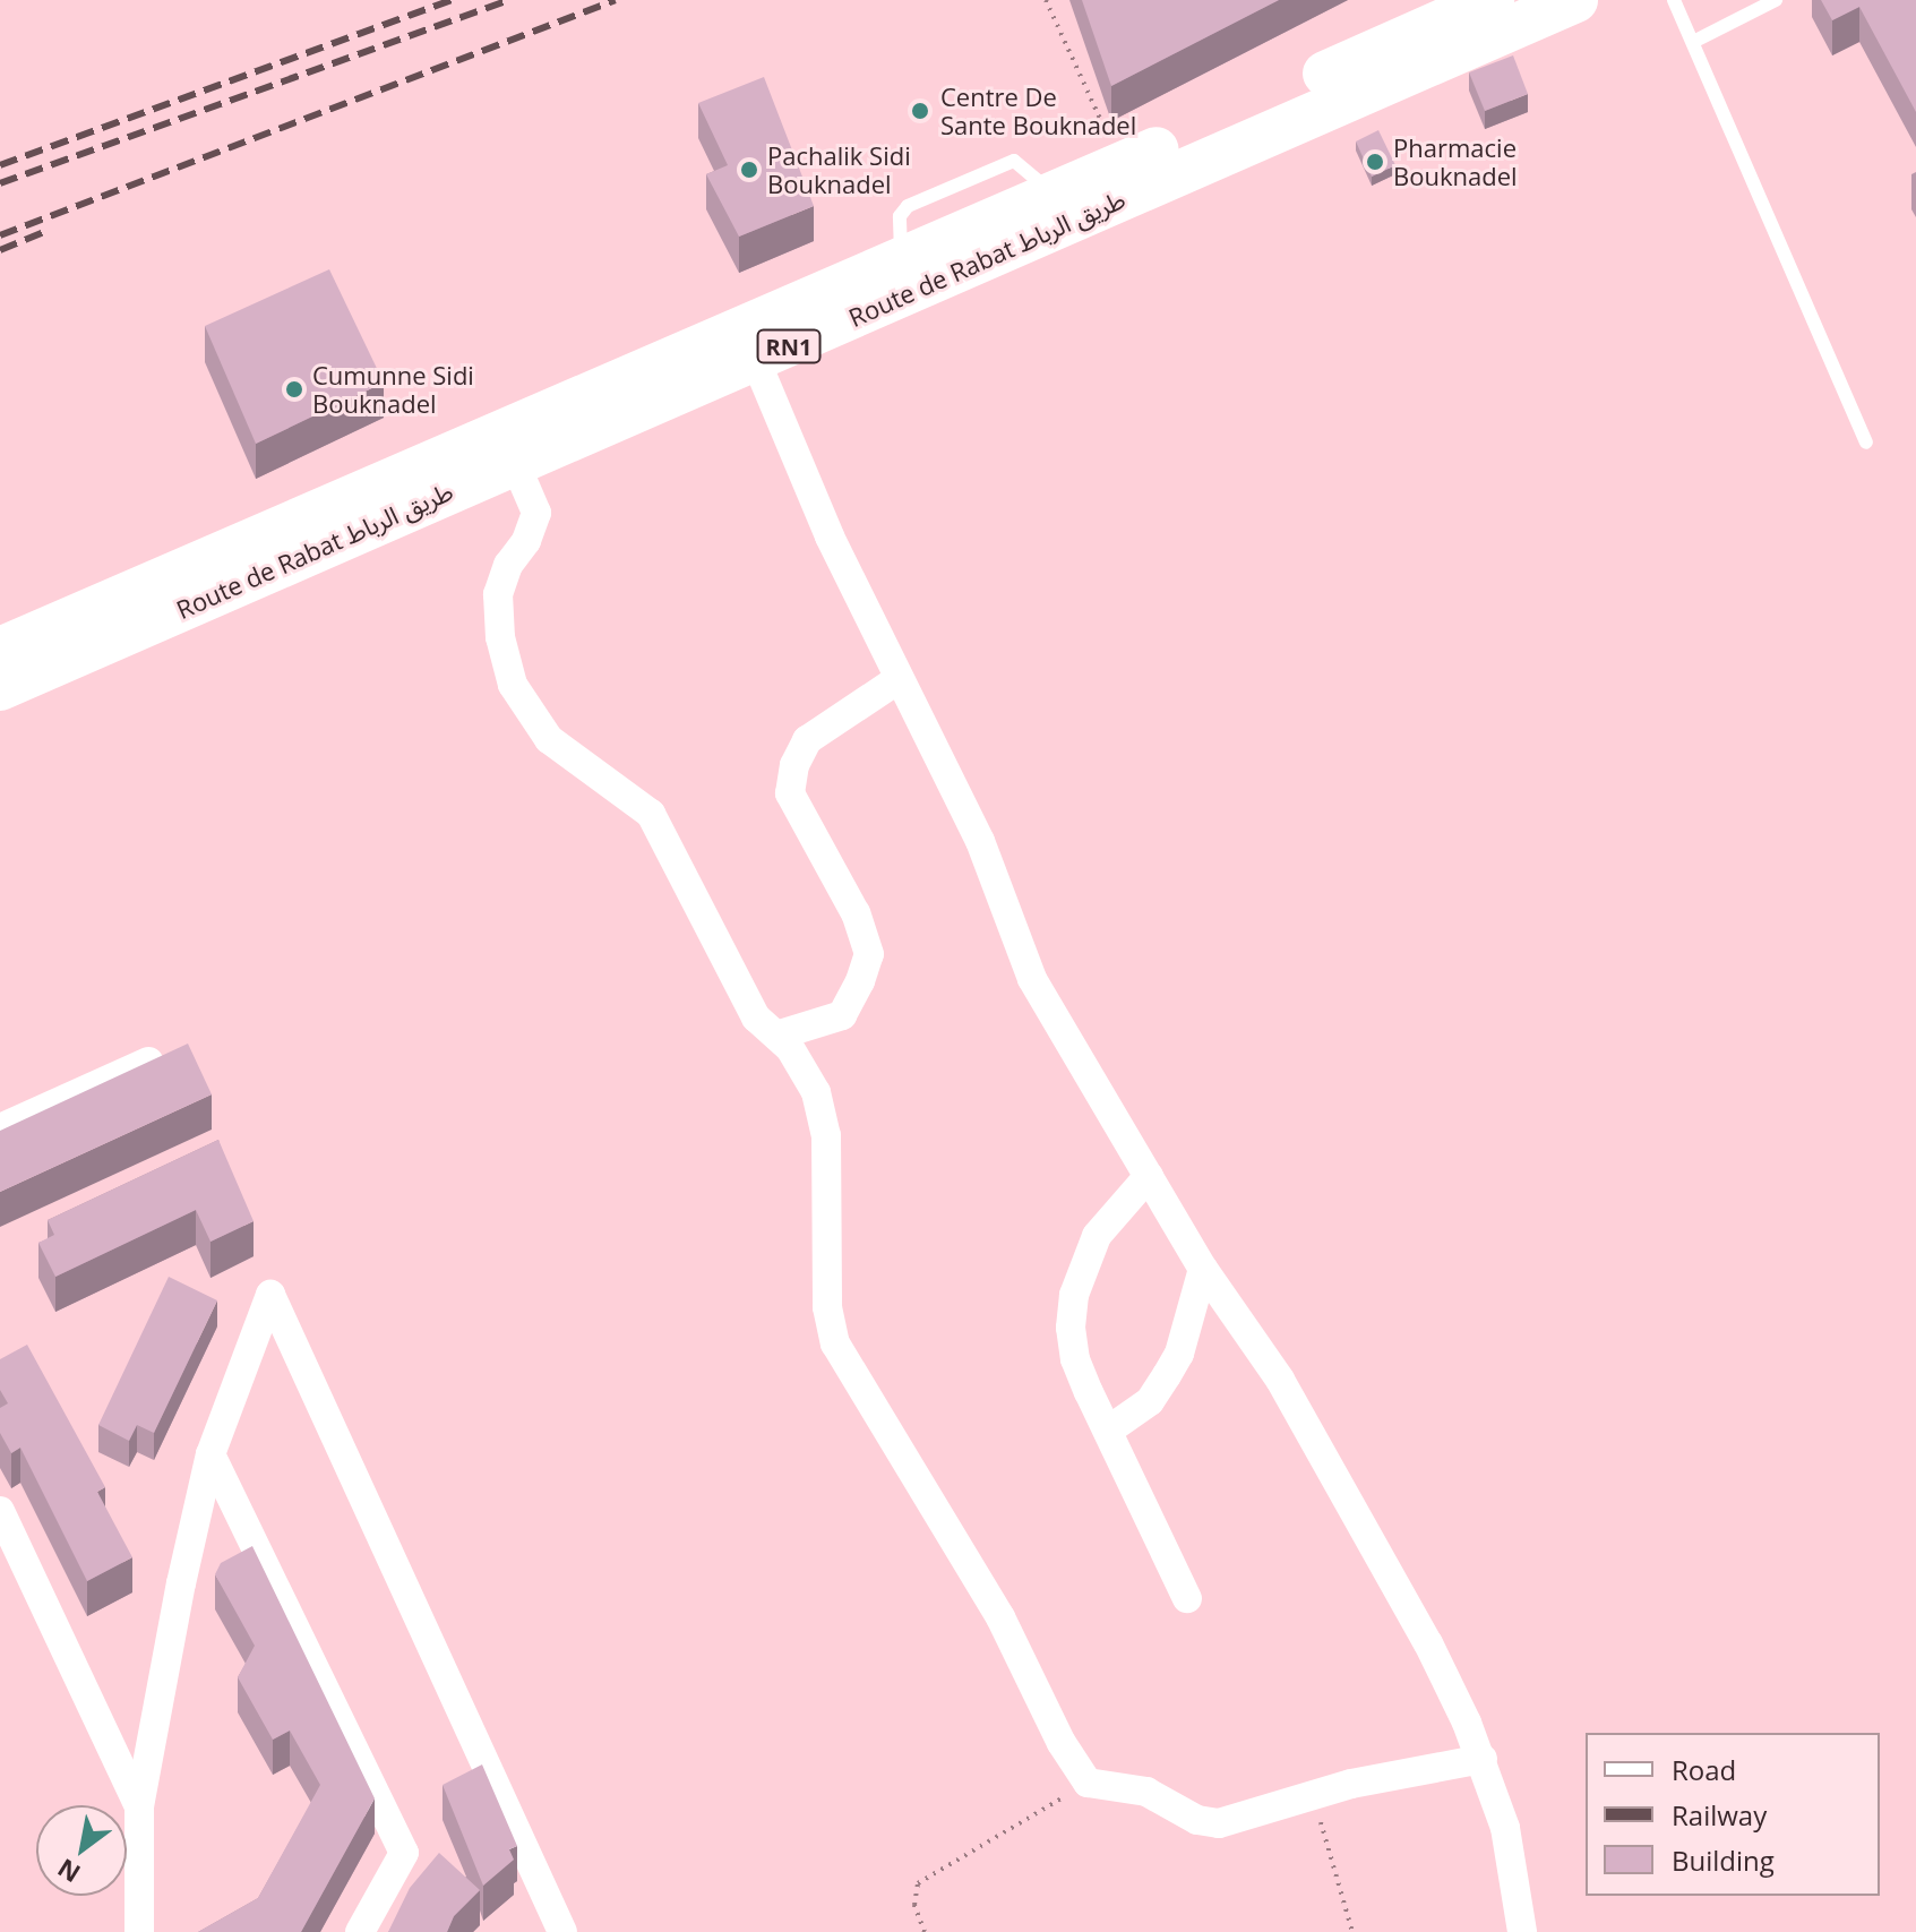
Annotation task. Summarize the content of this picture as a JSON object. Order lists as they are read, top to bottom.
{
  "streets": {
    "main road": ["Route de Rabat طريق الرباط", "RN1"]
  },
  "places": [
    "Centre De Sante Bouknadel",
    "Pharmacie Bouknadel",
    "Pachalik Sidi Bouknadel",
    "Cumunne Sidi Bouknadel"
  ],
  "legend": ["Road", "Railway", "Building"],
  "north": "bottom left"
}
